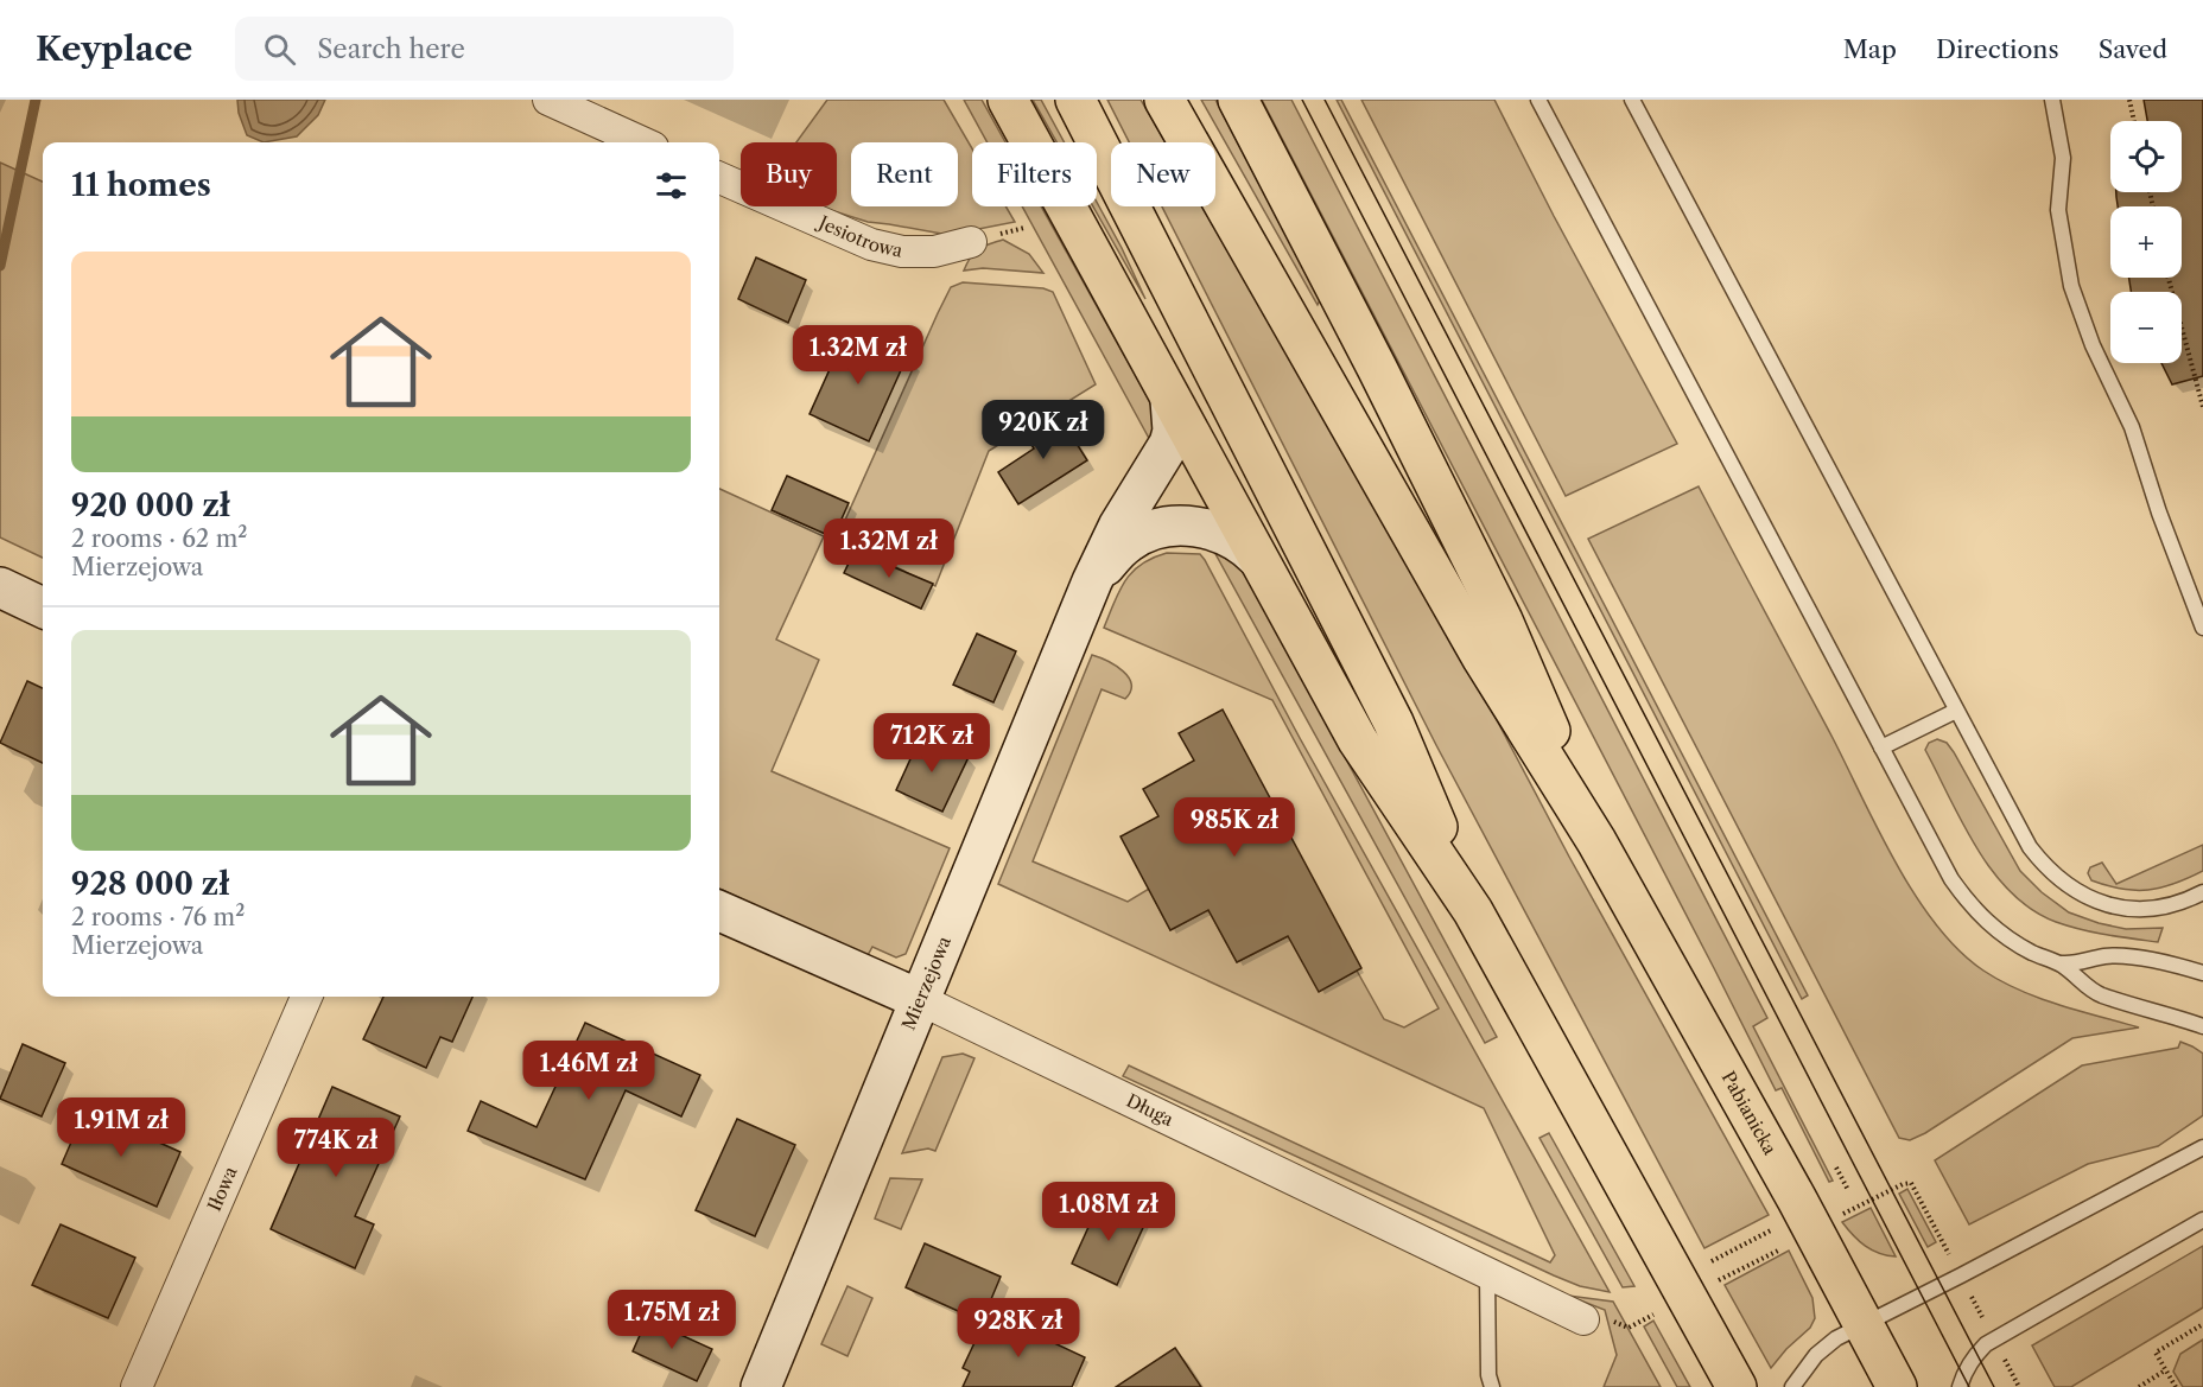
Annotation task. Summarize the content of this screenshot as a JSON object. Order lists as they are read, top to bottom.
{
  "streets": {
    "main road": ["Pabianicka"],
    "street": [
      "Jesiotrowa",
      "Mierzejowa",
      "Długa",
      "Iłowa"
    ]
  },
  "crossings": [
    ["Mierzejowa", "Długa"]
  ],
  "page": {
    "header": "Keyplace",
    "search": "Search here",
    "nav": ["Map", "Directions", "Saved"],
    "map_buttons": ["+", "−"],
    "chip": [
      "Buy",
      "Rent",
      "Filters",
      "New"
    ],
    "heading": "11 homes",
    "list": [
      {
        "name": "920 000 zł",
        "note": "2 rooms · 62 m² · Mierzejowa"
      },
      {
        "name": "928 000 zł",
        "note": "2 rooms · 76 m² · Mierzejowa"
      }
    ],
    "price": [
      "1.32M zł",
      "920K zł",
      "1.32M zł",
      "712K zł",
      "985K zł",
      "1.46M zł",
      "1.91M zł",
      "774K zł",
      "1.08M zł",
      "1.75M zł",
      "928K zł"
    ]
  }
}
